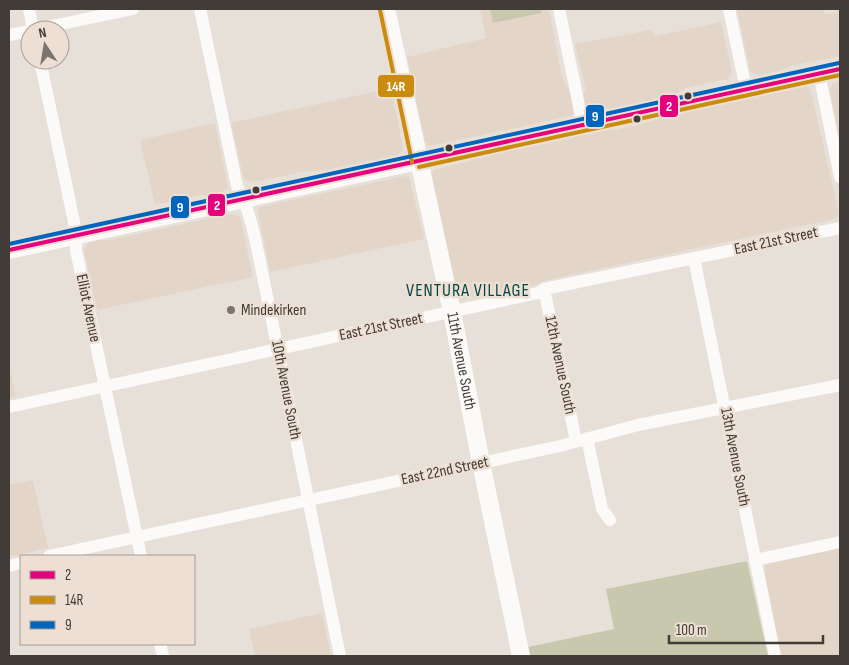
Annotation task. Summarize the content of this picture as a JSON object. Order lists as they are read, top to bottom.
{
  "streets": {
    "main road": ["11th Avenue South"],
    "street": [
      "East 21st Street",
      "Elliot Avenue",
      "12th Avenue South",
      "10th Avenue South",
      "13th Avenue South",
      "East 22nd Street"
    ]
  },
  "crossings": [
    ["East 21st Street", "Elliot Avenue"],
    ["East 21st Street", "11th Avenue South"],
    ["East 21st Street", "12th Avenue South"],
    ["East 21st Street", "10th Avenue South"],
    ["East 21st Street", "13th Avenue South"],
    ["Elliot Avenue", "East 22nd Street"],
    ["11th Avenue South", "East 22nd Street"],
    ["12th Avenue South", "East 22nd Street"],
    ["10th Avenue South", "East 22nd Street"],
    ["13th Avenue South", "East 22nd Street"]
  ],
  "districts": ["VENTURA VILLAGE"],
  "places": ["Mindekirken"],
  "lines": ["transit line 14R", "transit line 9", "transit line 2"],
  "legend": ["2", "14R", "9"],
  "scale_bar": "100 m",
  "north": "top"
}
